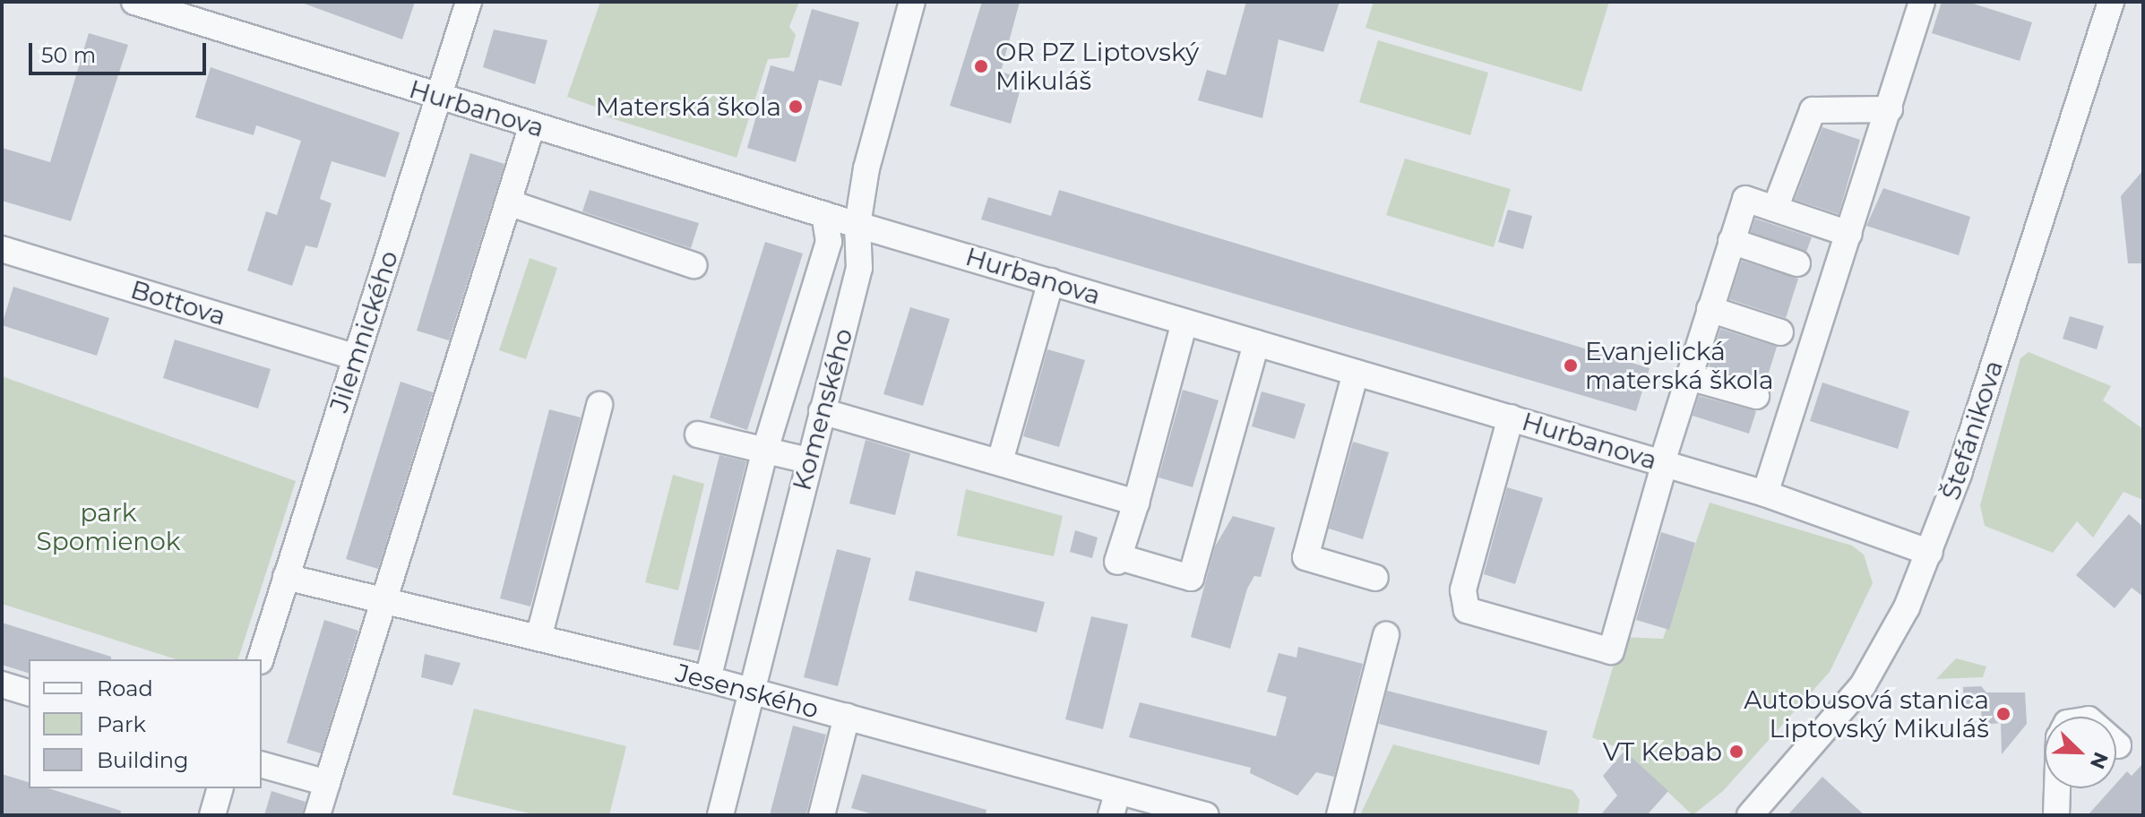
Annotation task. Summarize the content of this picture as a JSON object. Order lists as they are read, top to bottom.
{
  "streets": {
    "street": [
      "Hurbanova",
      "Bottova",
      "Jilemnického",
      "Komenského",
      "Štefánikova",
      "Jesenského"
    ]
  },
  "crossings": [
    ["Hurbanova", "Jilemnického"],
    ["Hurbanova", "Komenského"],
    ["Hurbanova", "Štefánikova"],
    ["Bottova", "Jilemnického"],
    ["Jilemnického", "Jesenského"],
    ["Komenského", "Jesenského"]
  ],
  "parks": ["park Spomienok"],
  "places": [
    "OR PZ Liptovský Mikuláš",
    "Materská škola",
    "Evanjelická materská škola",
    "Autobusová stanica Liptovský Mikuláš",
    "VT Kebab"
  ],
  "legend": ["Road", "Park", "Building"],
  "scale_bar": "50 m",
  "north": "bottom right"
}
